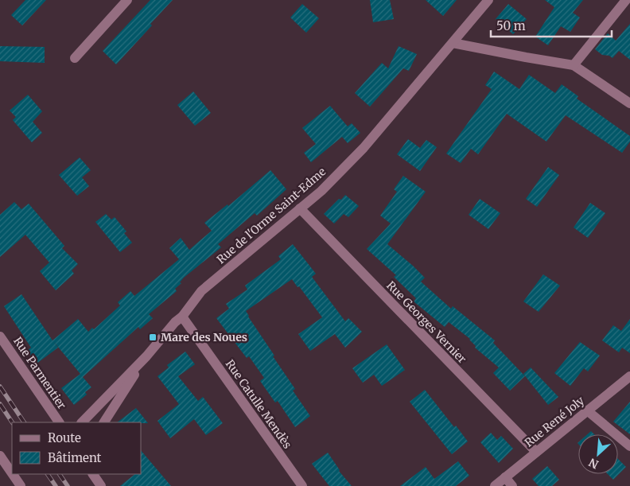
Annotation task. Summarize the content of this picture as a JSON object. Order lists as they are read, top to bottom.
{
  "streets": {
    "street": [
      "Rue de l'Orme Saint-Edme",
      "Rue Georges Vernier",
      "Rue Parmentier",
      "Rue Catulle Mendès",
      "Rue René Joly"
    ]
  },
  "crossings": [
    ["Rue de l'Orme Saint-Edme", "Rue Georges Vernier"],
    ["Rue de l'Orme Saint-Edme", "Rue Catulle Mendès"],
    ["Rue Georges Vernier", "Rue René Joly"]
  ],
  "places": {
    "transit": ["Mare des Noues"]
  },
  "legend": ["Route", "Bâtiment"],
  "scale_bar": "50 m",
  "north": "bottom left"
}
